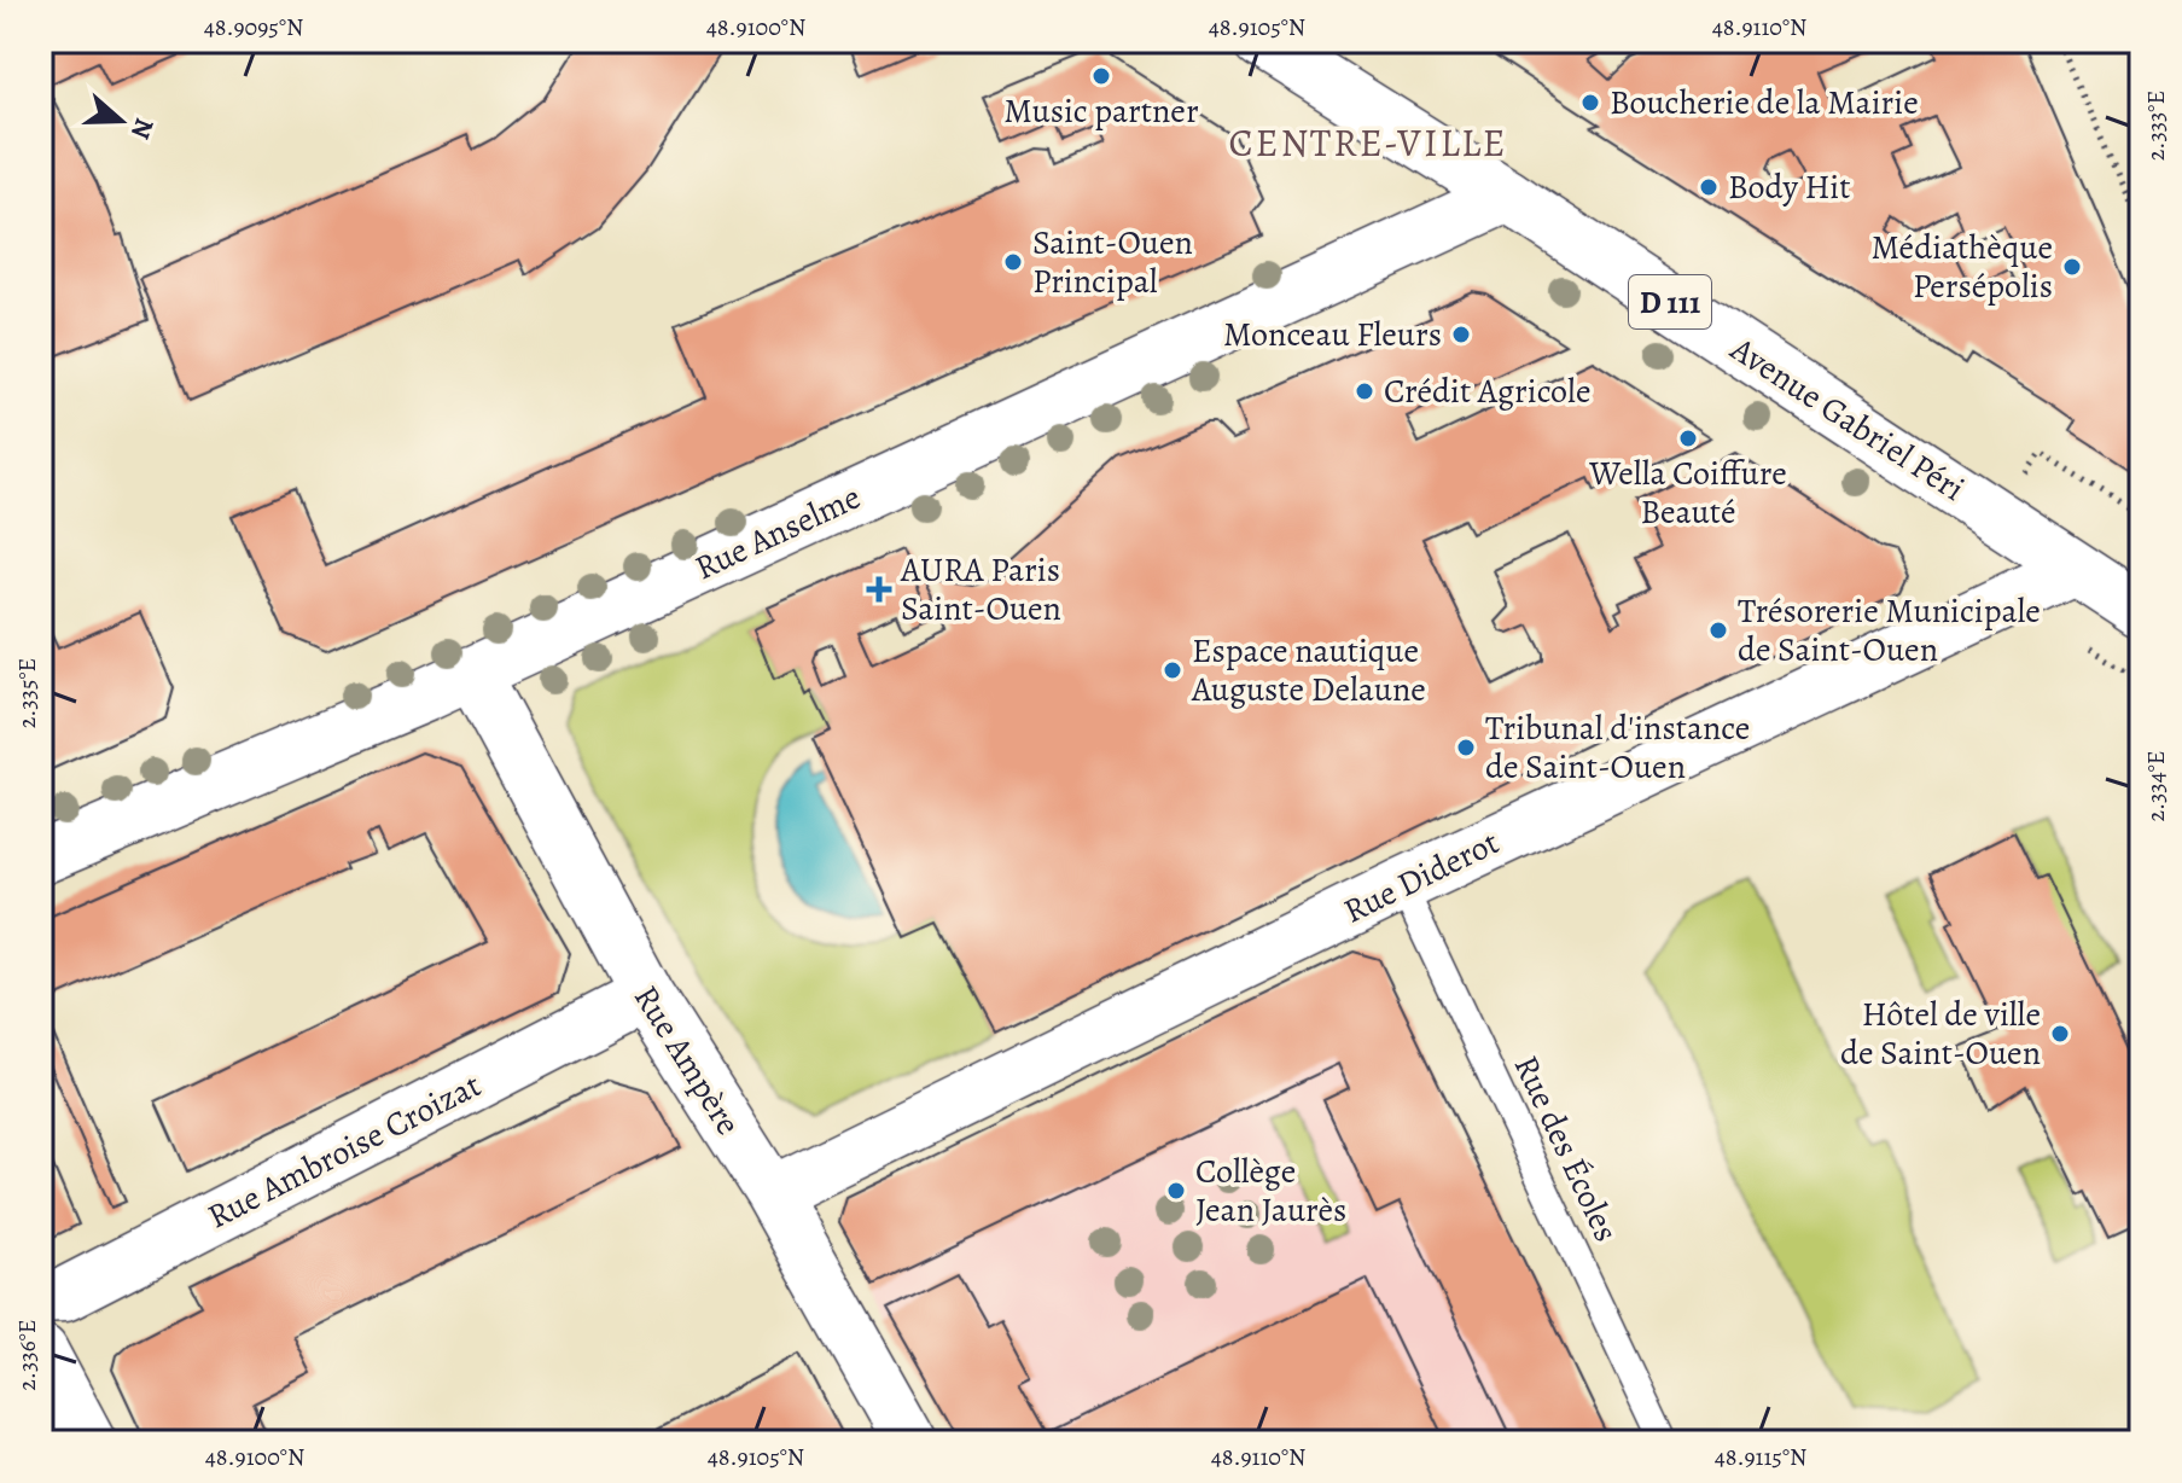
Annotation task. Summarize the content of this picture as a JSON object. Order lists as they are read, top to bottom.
{
  "streets": {
    "street": [
      "D 111",
      "Avenue Gabriel Péri",
      "Rue Anselme",
      "Rue Diderot",
      "Rue Ampère",
      "Rue Ambroise Croizat"
    ],
    "lane": ["Rue des Écoles"]
  },
  "crossings": [
    ["Avenue Gabriel Péri", "Rue Anselme"],
    ["Avenue Gabriel Péri", "Rue Diderot"],
    ["Rue Anselme", "Rue Ampère"],
    ["Rue Diderot", "Rue Ampère"],
    ["Rue Diderot", "Rue des Écoles"],
    ["Rue Ampère", "Rue Ambroise Croizat"]
  ],
  "districts": ["CENTRE-VILLE"],
  "places": {
    "other": [
      "Music partner",
      "Boucherie de la Mairie",
      "Body Hit",
      "Saint-Ouen Principal",
      "Médiathèque Persépolis",
      "Monceau Fleurs",
      "Crédit Agricole",
      "Wella Coiffure Beauté",
      "Trésorerie Municipale de Saint-Ouen",
      "Espace nautique Auguste Delaune",
      "Tribunal d'instance de Saint-Ouen",
      "Hôtel de ville de Saint-Ouen",
      "Collège Jean Jaurès"
    ],
    "health": ["AURA Paris Saint-Ouen"]
  },
  "north": "right",
  "coordinates": [
    "48.9095°N",
    "48.9100°N",
    "48.9105°N",
    "48.9110°N",
    "2.333°E",
    "2.335°E",
    "2.334°E",
    "2.336°E",
    "48.9115°N"
  ]
}
